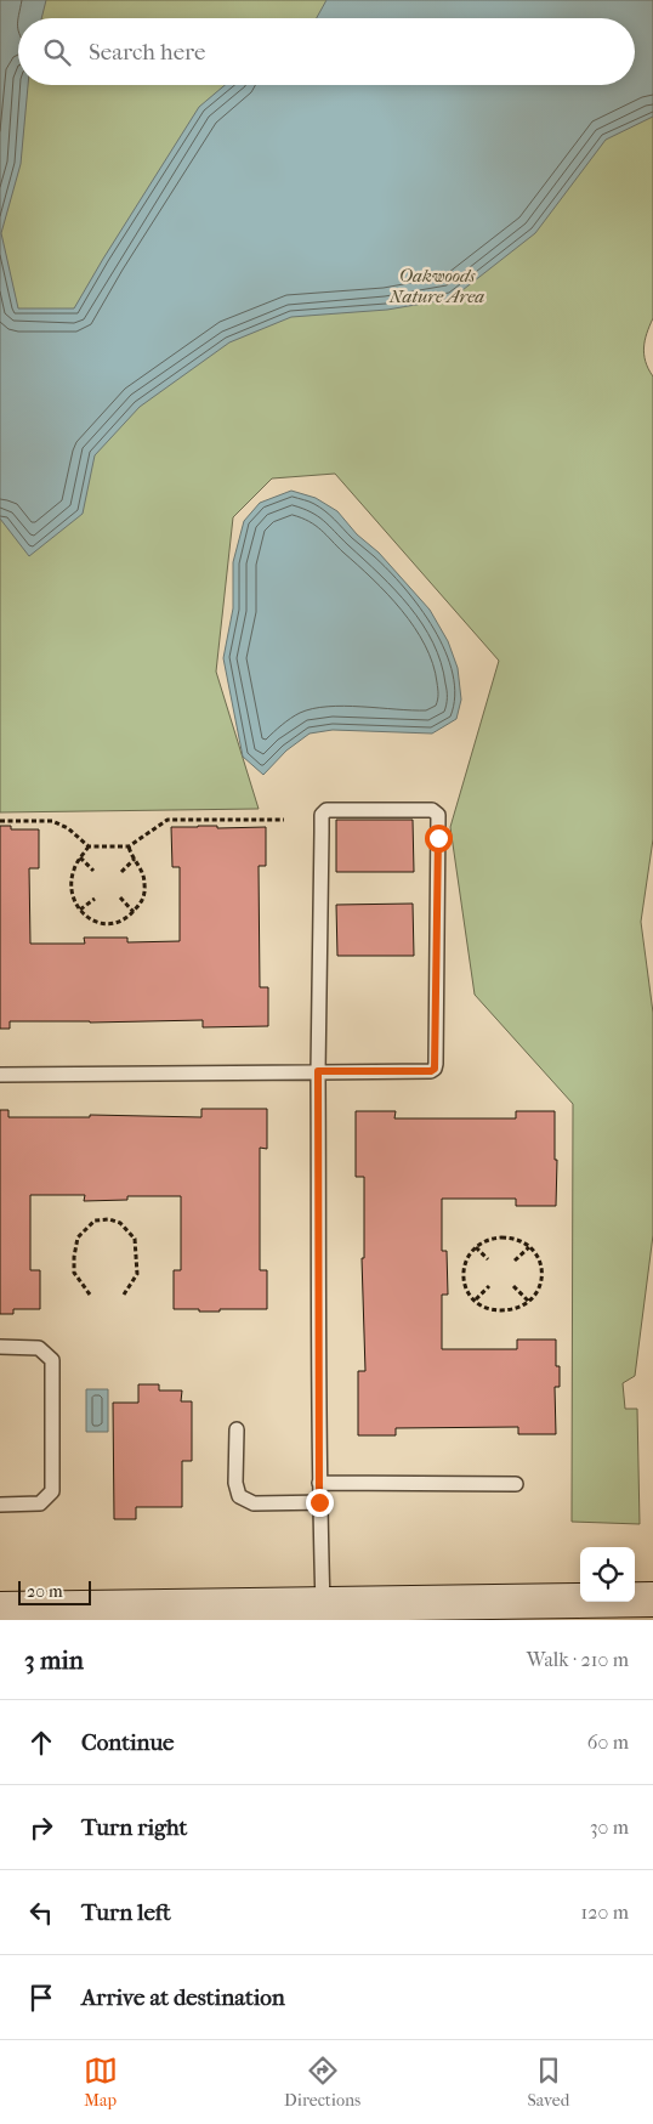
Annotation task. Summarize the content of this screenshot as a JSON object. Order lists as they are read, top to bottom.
{
  "parks": ["Oakwoods Nature Area"],
  "scale_bar": "20 m",
  "page": {
    "search": "Search here",
    "scale": "20 m",
    "heading": ["3 min", "Walk · 210 m"],
    "list": [
      ["Continue", "60 m"],
      ["Turn right", "30 m"],
      ["Turn left", "120 m"],
      "Arrive at destination"
    ],
    "nav": ["Map", "Directions", "Saved"]
  }
}
